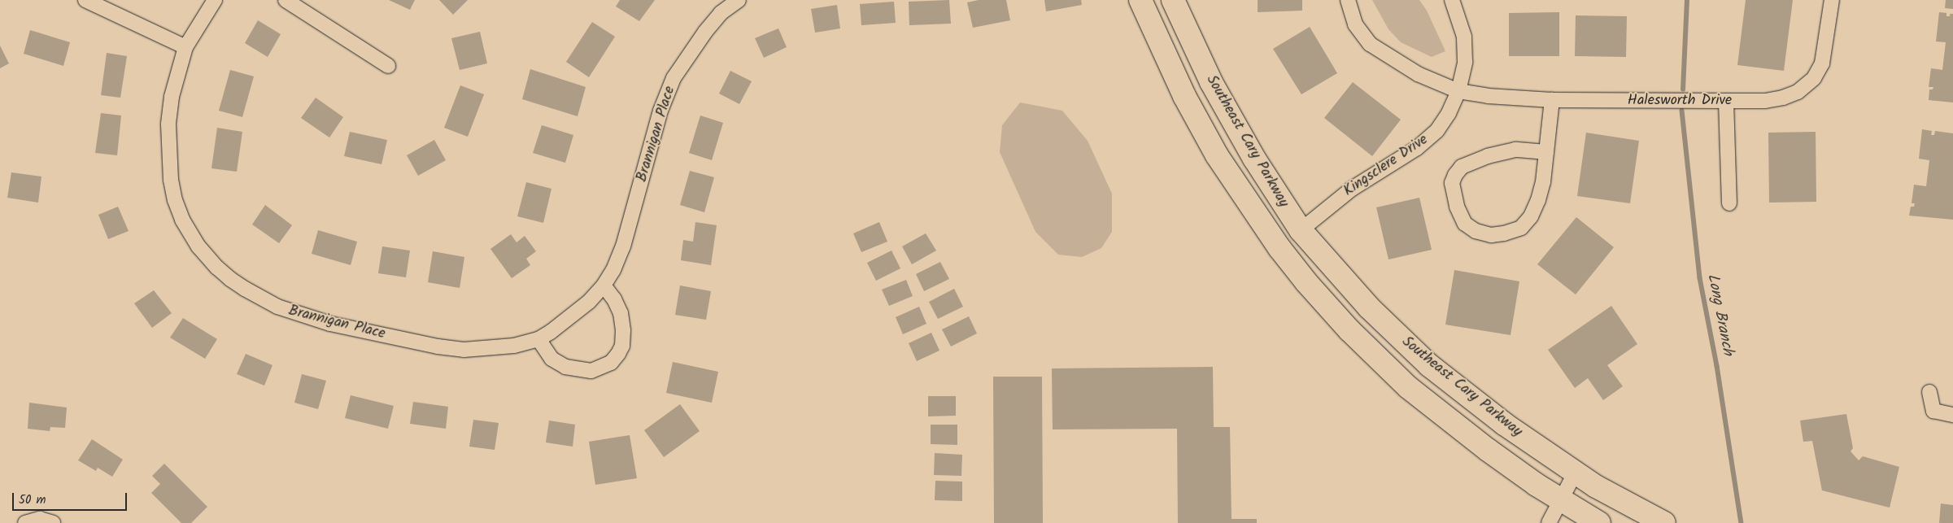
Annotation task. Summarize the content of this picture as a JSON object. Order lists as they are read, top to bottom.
{
  "streets": {
    "main road": ["Southeast Cary Parkway"],
    "street": ["Halesworth Drive", "Brannigan Place", "Kingsclere Drive"]
  },
  "crossings": [
    ["Halesworth Drive", "Kingsclere Drive"],
    ["Southeast Cary Parkway", "Kingsclere Drive"]
  ],
  "water": ["Long Branch"],
  "scale_bar": "50 m"
}
